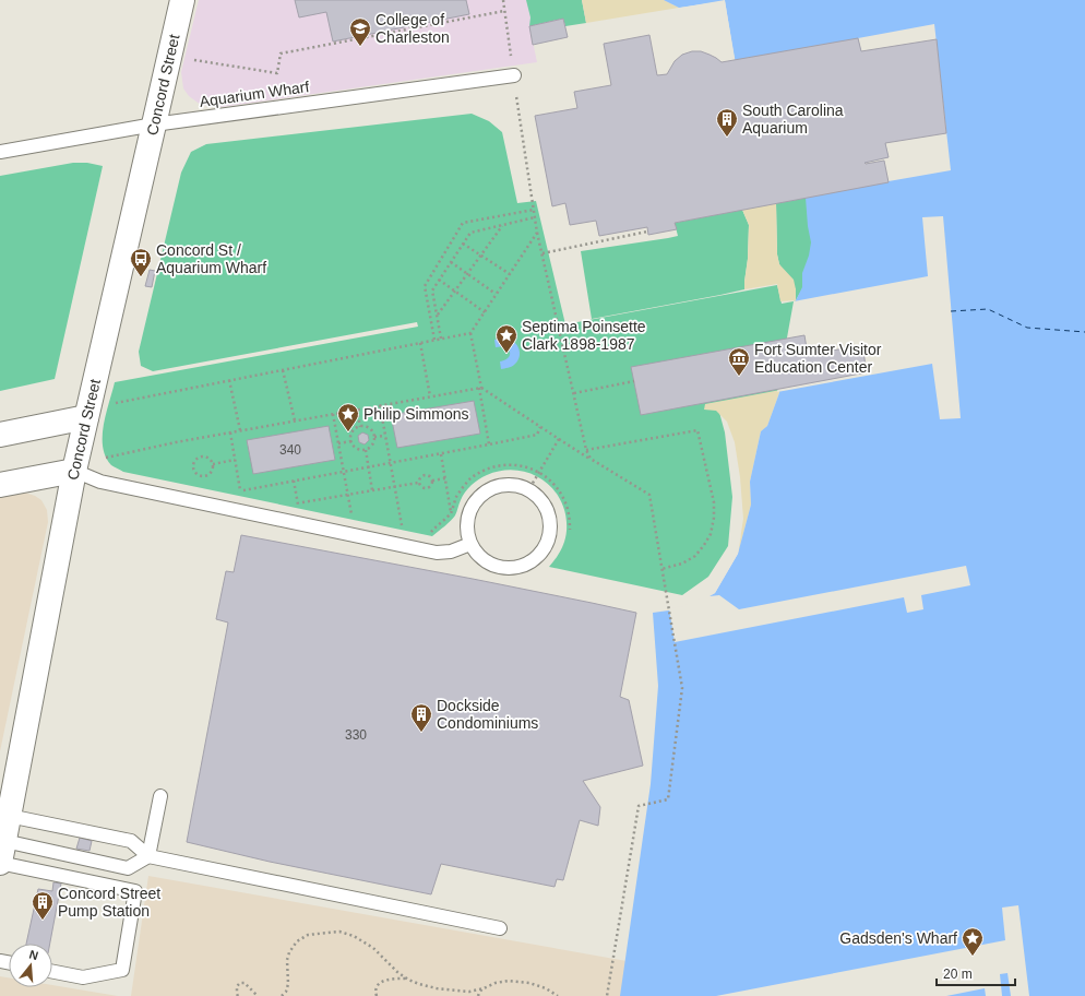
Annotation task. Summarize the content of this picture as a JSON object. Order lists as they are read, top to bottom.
{
  "streets": {
    "street": ["Concord Street"],
    "lane": ["Aquarium Wharf"]
  },
  "crossings": [
    ["Concord Street", "Aquarium Wharf"]
  ],
  "places": {
    "school or university": ["College of Charleston"],
    "building": ["South Carolina Aquarium", "Dockside Condominiums", "Concord Street Pump Station"],
    "bus stop": ["Concord St / Aquarium Wharf"],
    "place": ["Septima Poinsette Clark 1898-1987", "Philip Simmons", "Gadsden's Wharf"],
    "museum": ["Fort Sumter Visitor Education Center"]
  },
  "house_numbers": ["340", "330"],
  "scale_bar": "20 m",
  "north": "top"
}
